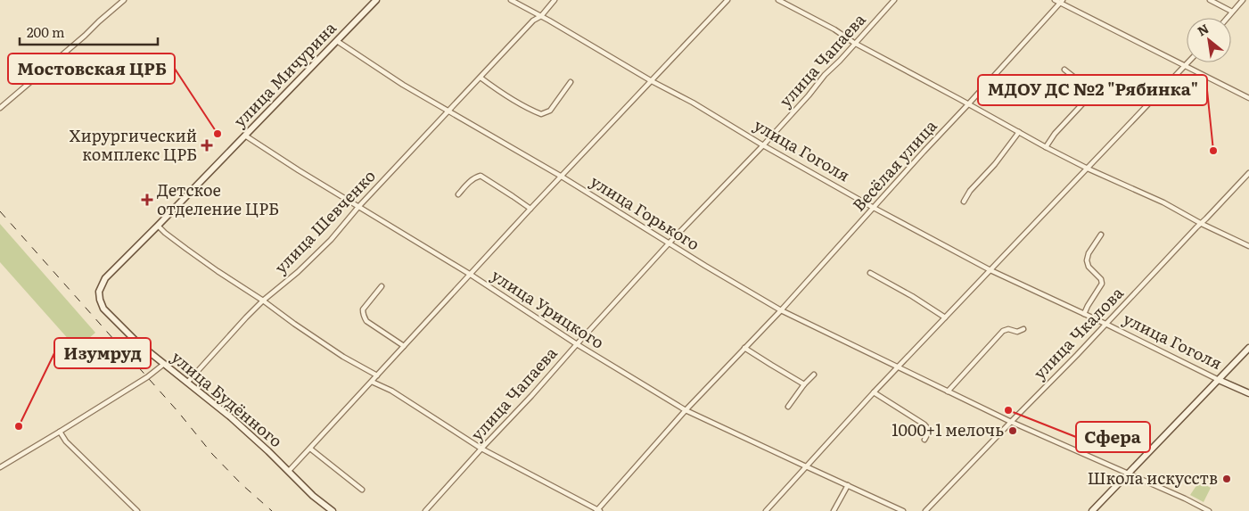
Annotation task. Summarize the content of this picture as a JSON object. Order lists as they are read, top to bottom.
{
  "streets": {
    "street": [
      "улица Чапаева",
      "улица Мичурина",
      "улица Гоголя",
      "Весёлая улица",
      "улица Горького",
      "улица Шевченко",
      "улица Урицкого",
      "улица Чкалова",
      "улица Будённого"
    ]
  },
  "crossings": [
    ["улица Чапаева", "улица Гоголя"],
    ["улица Чапаева", "улица Горького"],
    ["улица Чапаева", "улица Урицкого"],
    ["улица Мичурина", "улица Горького"],
    ["улица Мичурина", "улица Урицкого"],
    ["улица Мичурина", "улица Будённого"],
    ["улица Гоголя", "Весёлая улица"],
    ["улица Гоголя", "улица Шевченко"],
    ["улица Гоголя", "улица Чкалова"],
    ["Весёлая улица", "улица Горького"],
    ["Весёлая улица", "улица Урицкого"],
    ["улица Горького", "улица Шевченко"],
    ["улица Горького", "улица Чкалова"],
    ["улица Шевченко", "улица Урицкого"],
    ["улица Шевченко", "улица Будённого"]
  ],
  "places": {
    "other": [
      "Мостовская ЦРБ",
      "МДОУ ДС №2 \"Рябинка\"",
      "Сфера",
      "Изумруд",
      "1000+1 мелочь",
      "Школа искусств"
    ],
    "health": ["Хирургический комплекс ЦРБ", "Детское отделение ЦРБ"]
  },
  "scale_bar": "200 m",
  "north": "top left"
}
